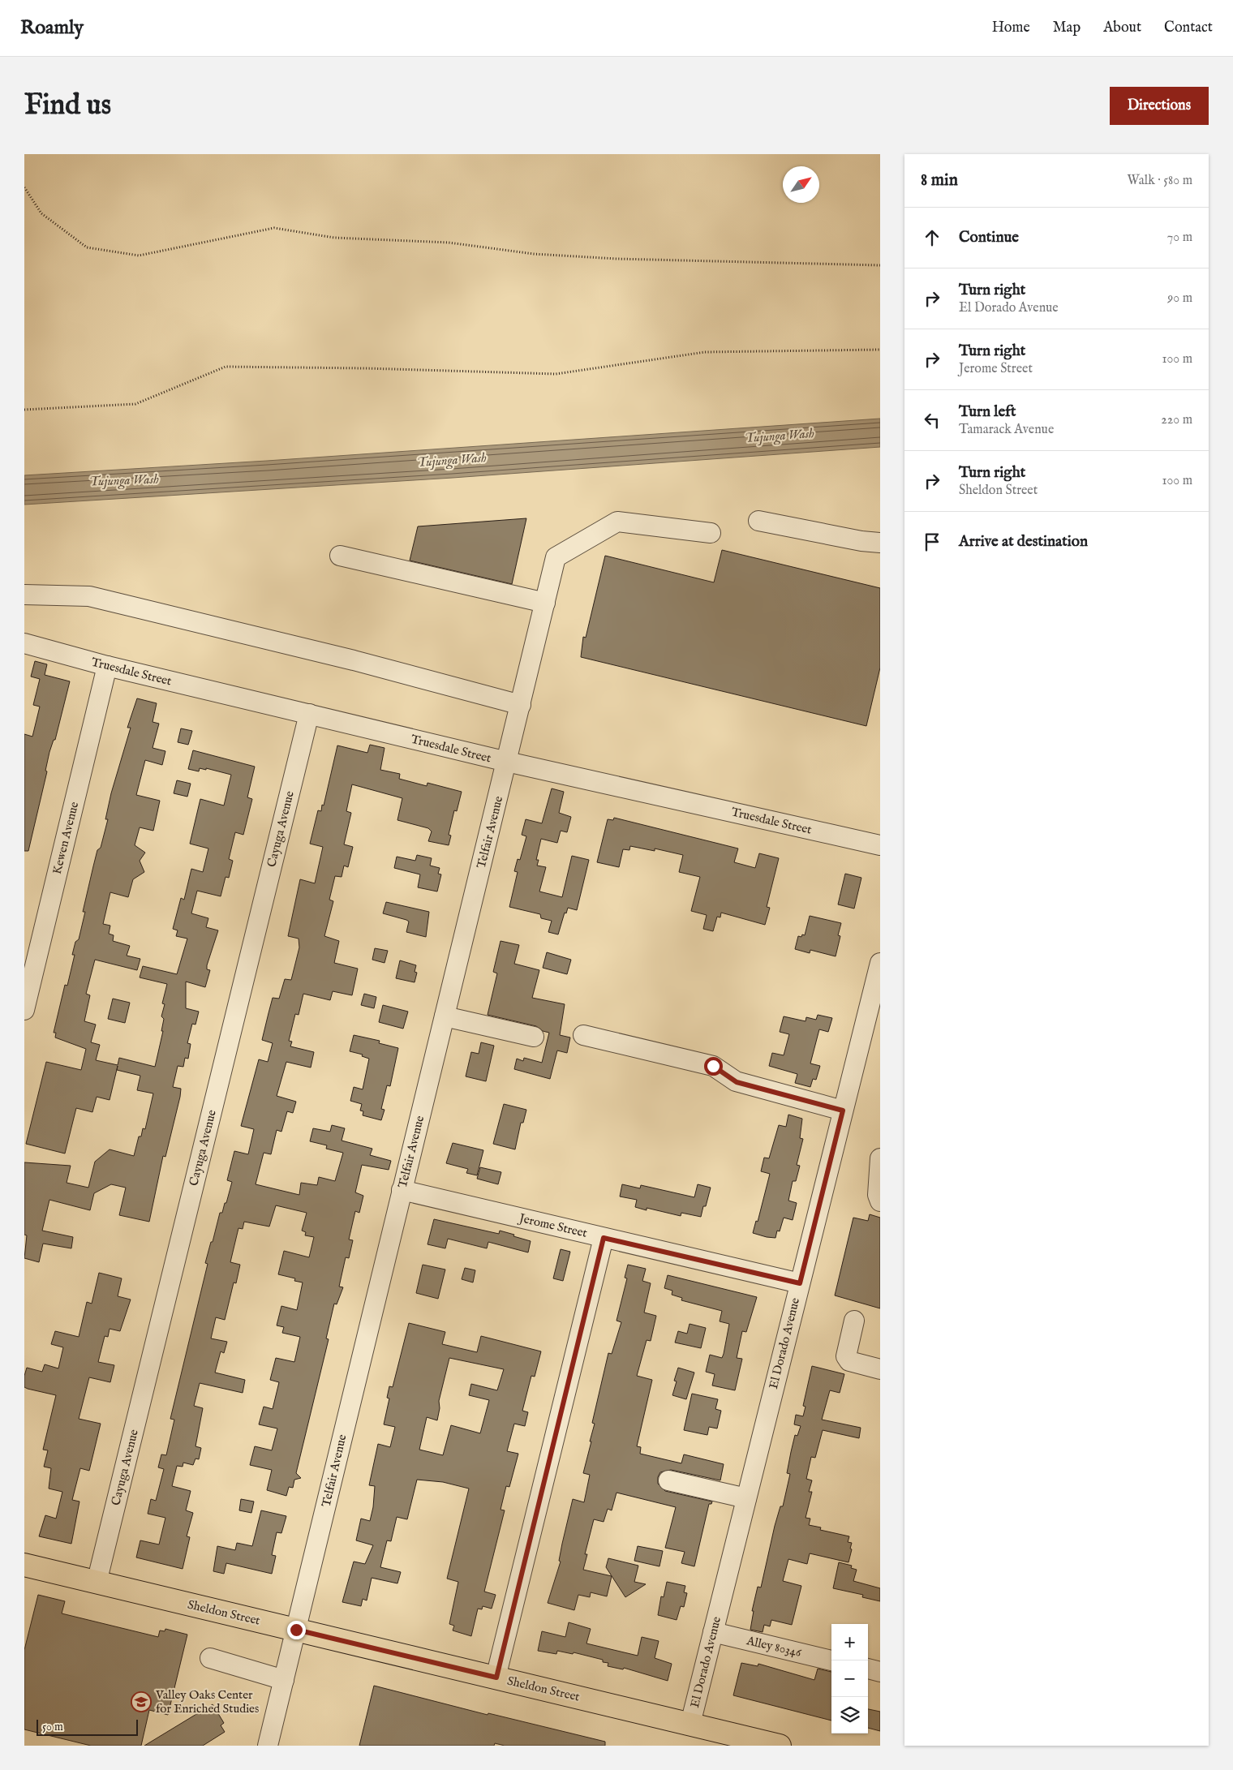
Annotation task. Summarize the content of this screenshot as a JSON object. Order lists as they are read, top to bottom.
{
  "streets": {
    "main road": ["Sheldon Street"],
    "street": [
      "Truesdale Street",
      "Cayuga Avenue",
      "Telfair Avenue",
      "Kewen Avenue",
      "Jerome Street",
      "El Dorado Avenue",
      "Alley 80346"
    ]
  },
  "crossings": [
    ["Truesdale Street", "Cayuga Avenue"],
    ["Truesdale Street", "Telfair Avenue"],
    ["Truesdale Street", "Kewen Avenue"],
    ["Cayuga Avenue", "Sheldon Street"],
    ["Telfair Avenue", "Jerome Street"],
    ["Telfair Avenue", "Sheldon Street"],
    ["Jerome Street", "El Dorado Avenue"],
    ["El Dorado Avenue", "Sheldon Street"],
    ["El Dorado Avenue", "Alley 80346"]
  ],
  "water": ["Tujunga Wash"],
  "places": {
    "school or university": ["Valley Oaks Center for Enriched Studies"]
  },
  "scale_bar": "50 m",
  "north": "top right",
  "page": {
    "header": "Roamly",
    "nav": [
      "Home",
      "Map",
      "About",
      "Contact"
    ],
    "buttons": "Directions",
    "title": "Find us",
    "heading": ["8 min", "Walk · 580 m"],
    "list": [
      ["Continue", "70 m"],
      ["Turn right", "El Dorado Avenue", "90 m"],
      ["Turn right", "Jerome Street", "100 m"],
      ["Turn left", "Tamarack Avenue", "220 m"],
      ["Turn right", "Sheldon Street", "100 m"],
      "Arrive at destination"
    ],
    "map_buttons": ["+", "−"],
    "scale": "50 m"
  }
}
